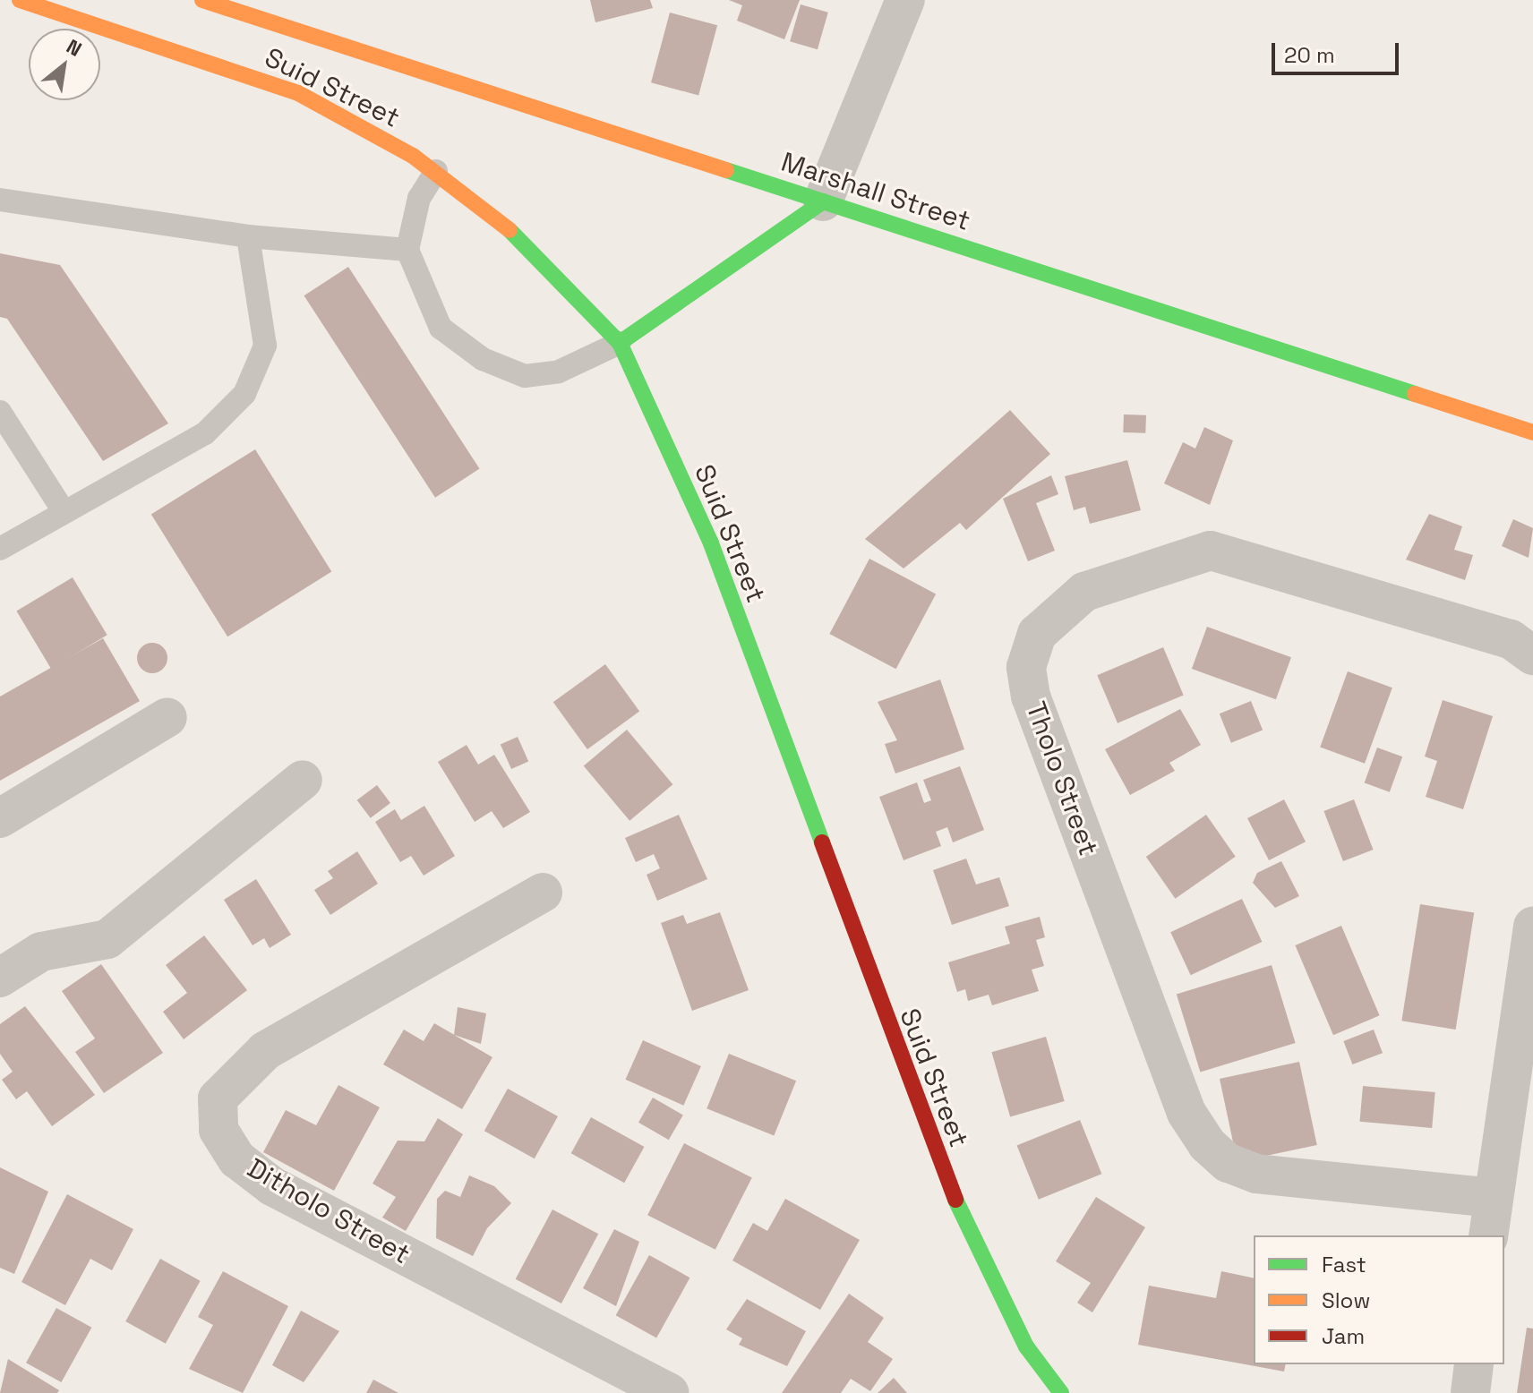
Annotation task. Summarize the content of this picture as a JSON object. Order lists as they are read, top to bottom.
{
  "streets": {
    "street": [
      "Suid Street",
      "Marshall Street",
      "Tholo Street",
      "Ditholo Street"
    ]
  },
  "legend": ["Fast", "Slow", "Jam"],
  "scale_bar": "20 m",
  "north": "top right"
}
